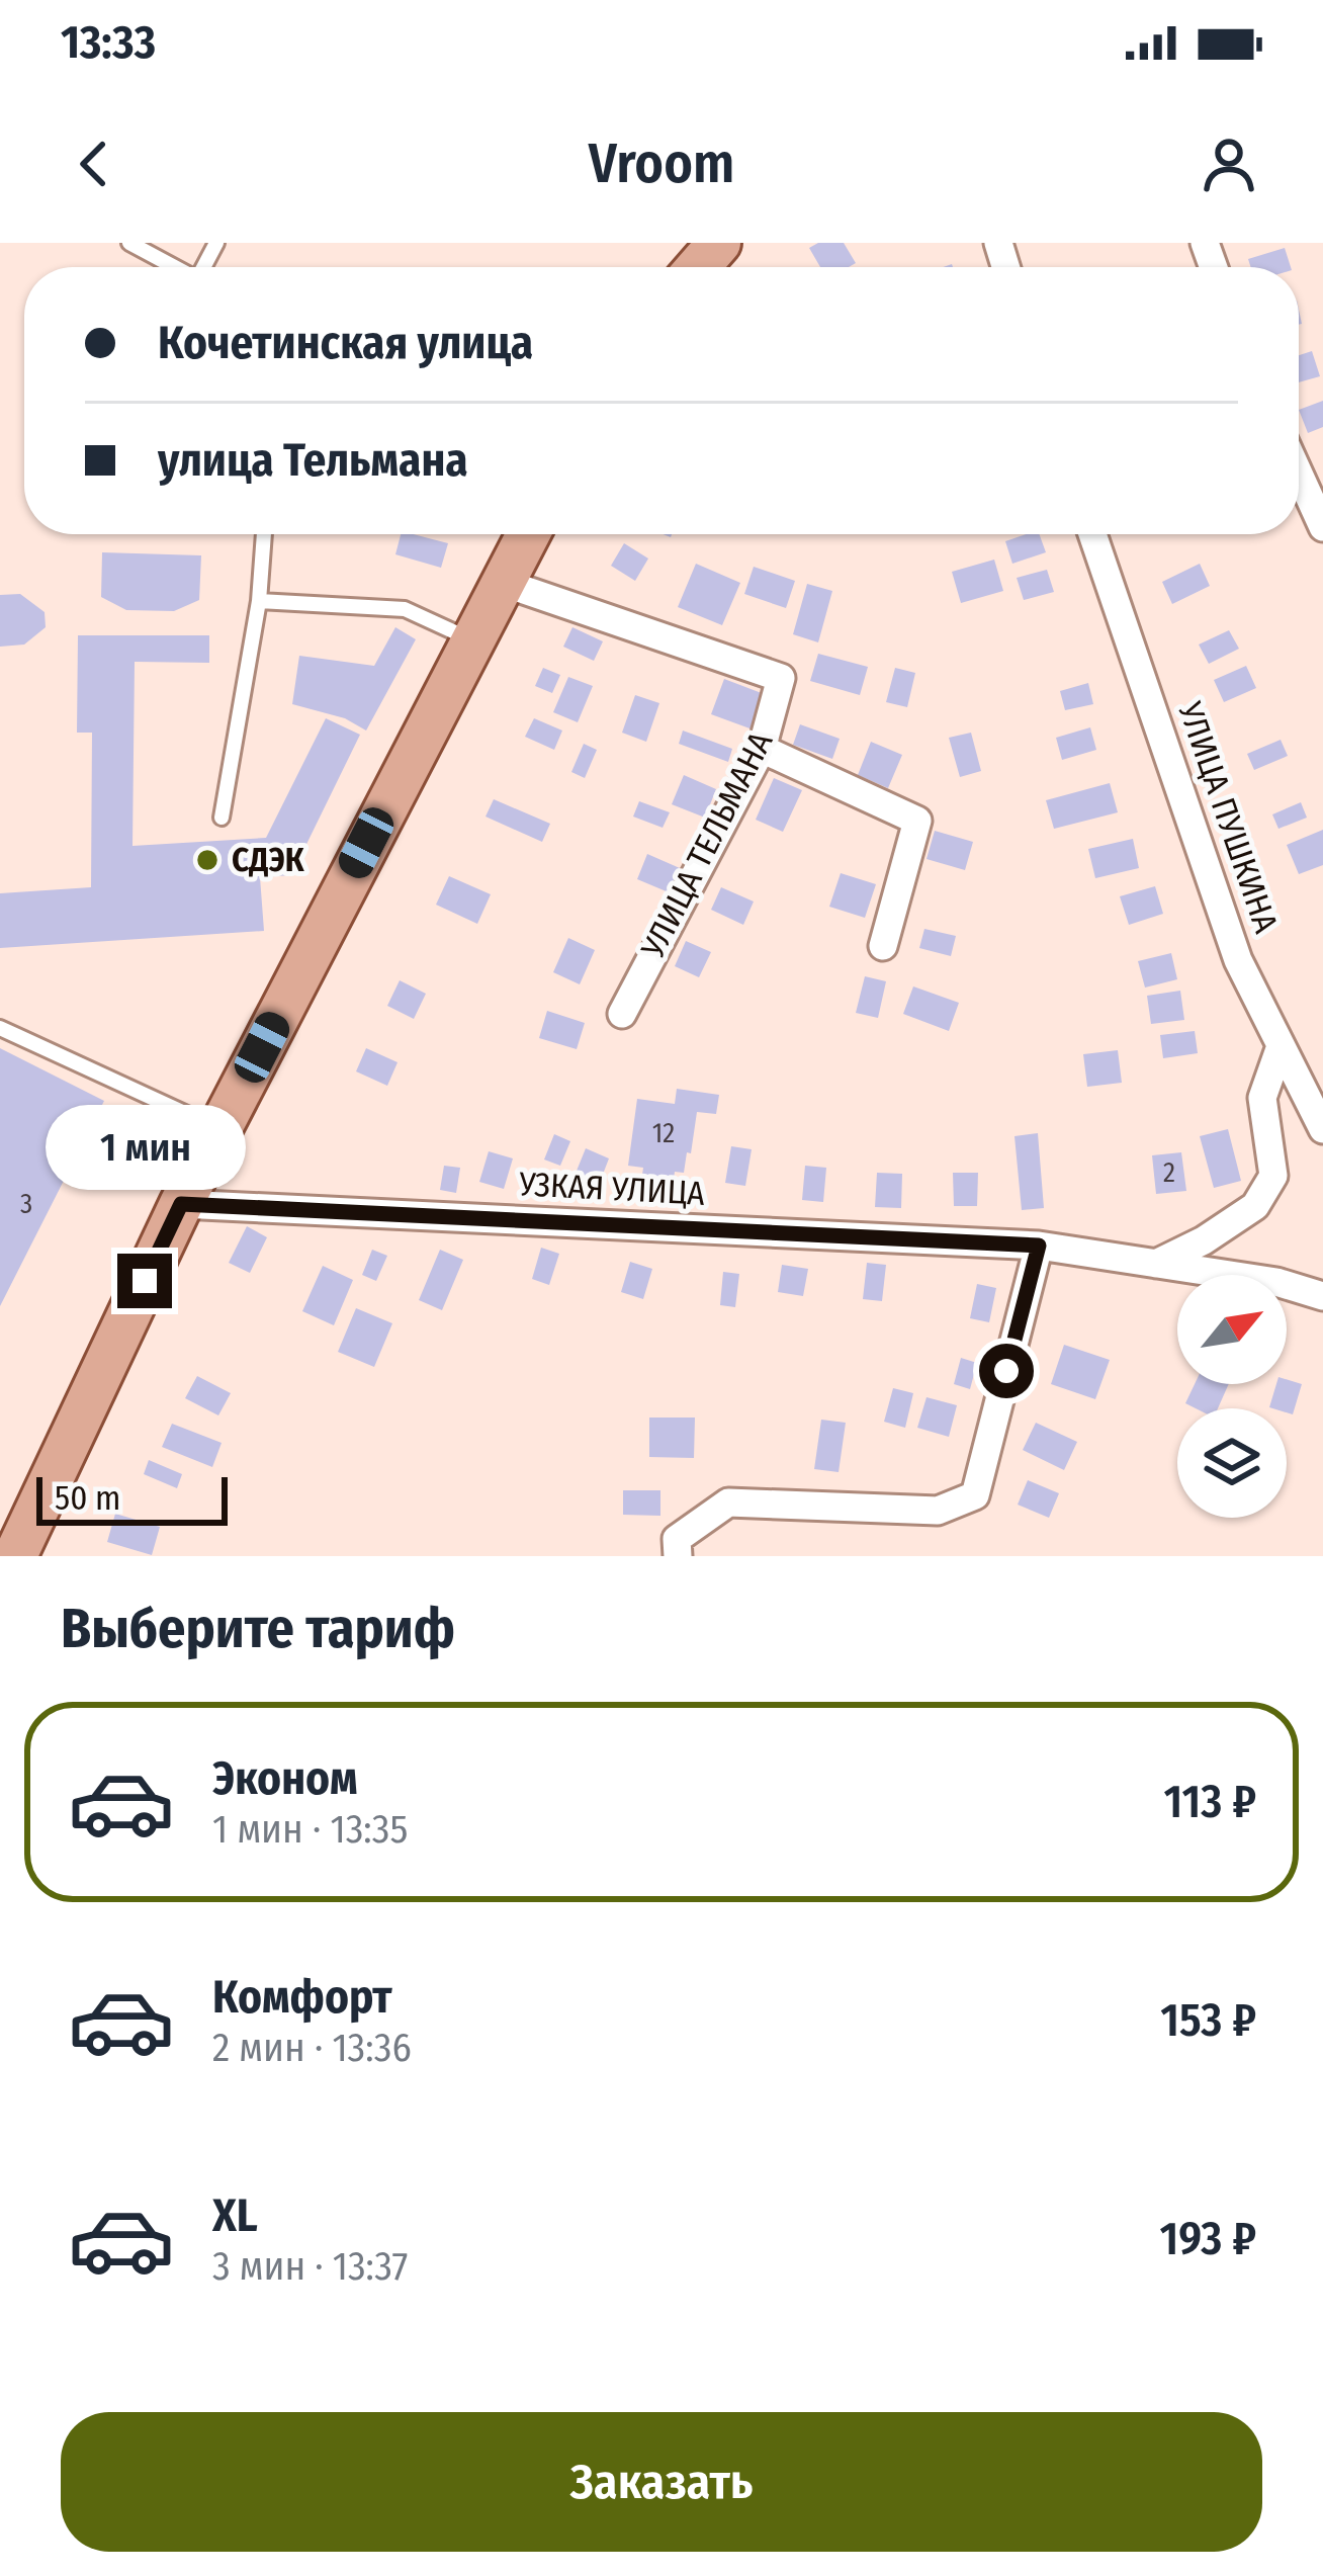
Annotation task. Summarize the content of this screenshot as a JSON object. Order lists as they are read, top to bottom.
{
  "streets": {
    "street": ["УЛИЦА ПУШКИНА", "УЛИЦА ТЕЛЬМАНА", "УЗКАЯ УЛИЦА"]
  },
  "places": ["СДЭК"],
  "house_numbers": ["12", "2", "3"],
  "scale_bar": "50 m",
  "north": "top right",
  "page": {
    "status": "13:33",
    "header": "Vroom",
    "banner": ["Кочетинская улица", "улица Тельмана"],
    "bubble": "1 мин",
    "scale": "50 m",
    "heading": "Выберите тариф",
    "list": [
      {
        "name": "Эконом",
        "note": "1 мин · 13:35",
        "value": "113 ₽"
      },
      {
        "name": "Комфорт",
        "note": "2 мин · 13:36",
        "value": "153 ₽"
      },
      {
        "name": "XL",
        "note": "3 мин · 13:37",
        "value": "193 ₽"
      }
    ],
    "buttons": "Заказать"
  }
}
